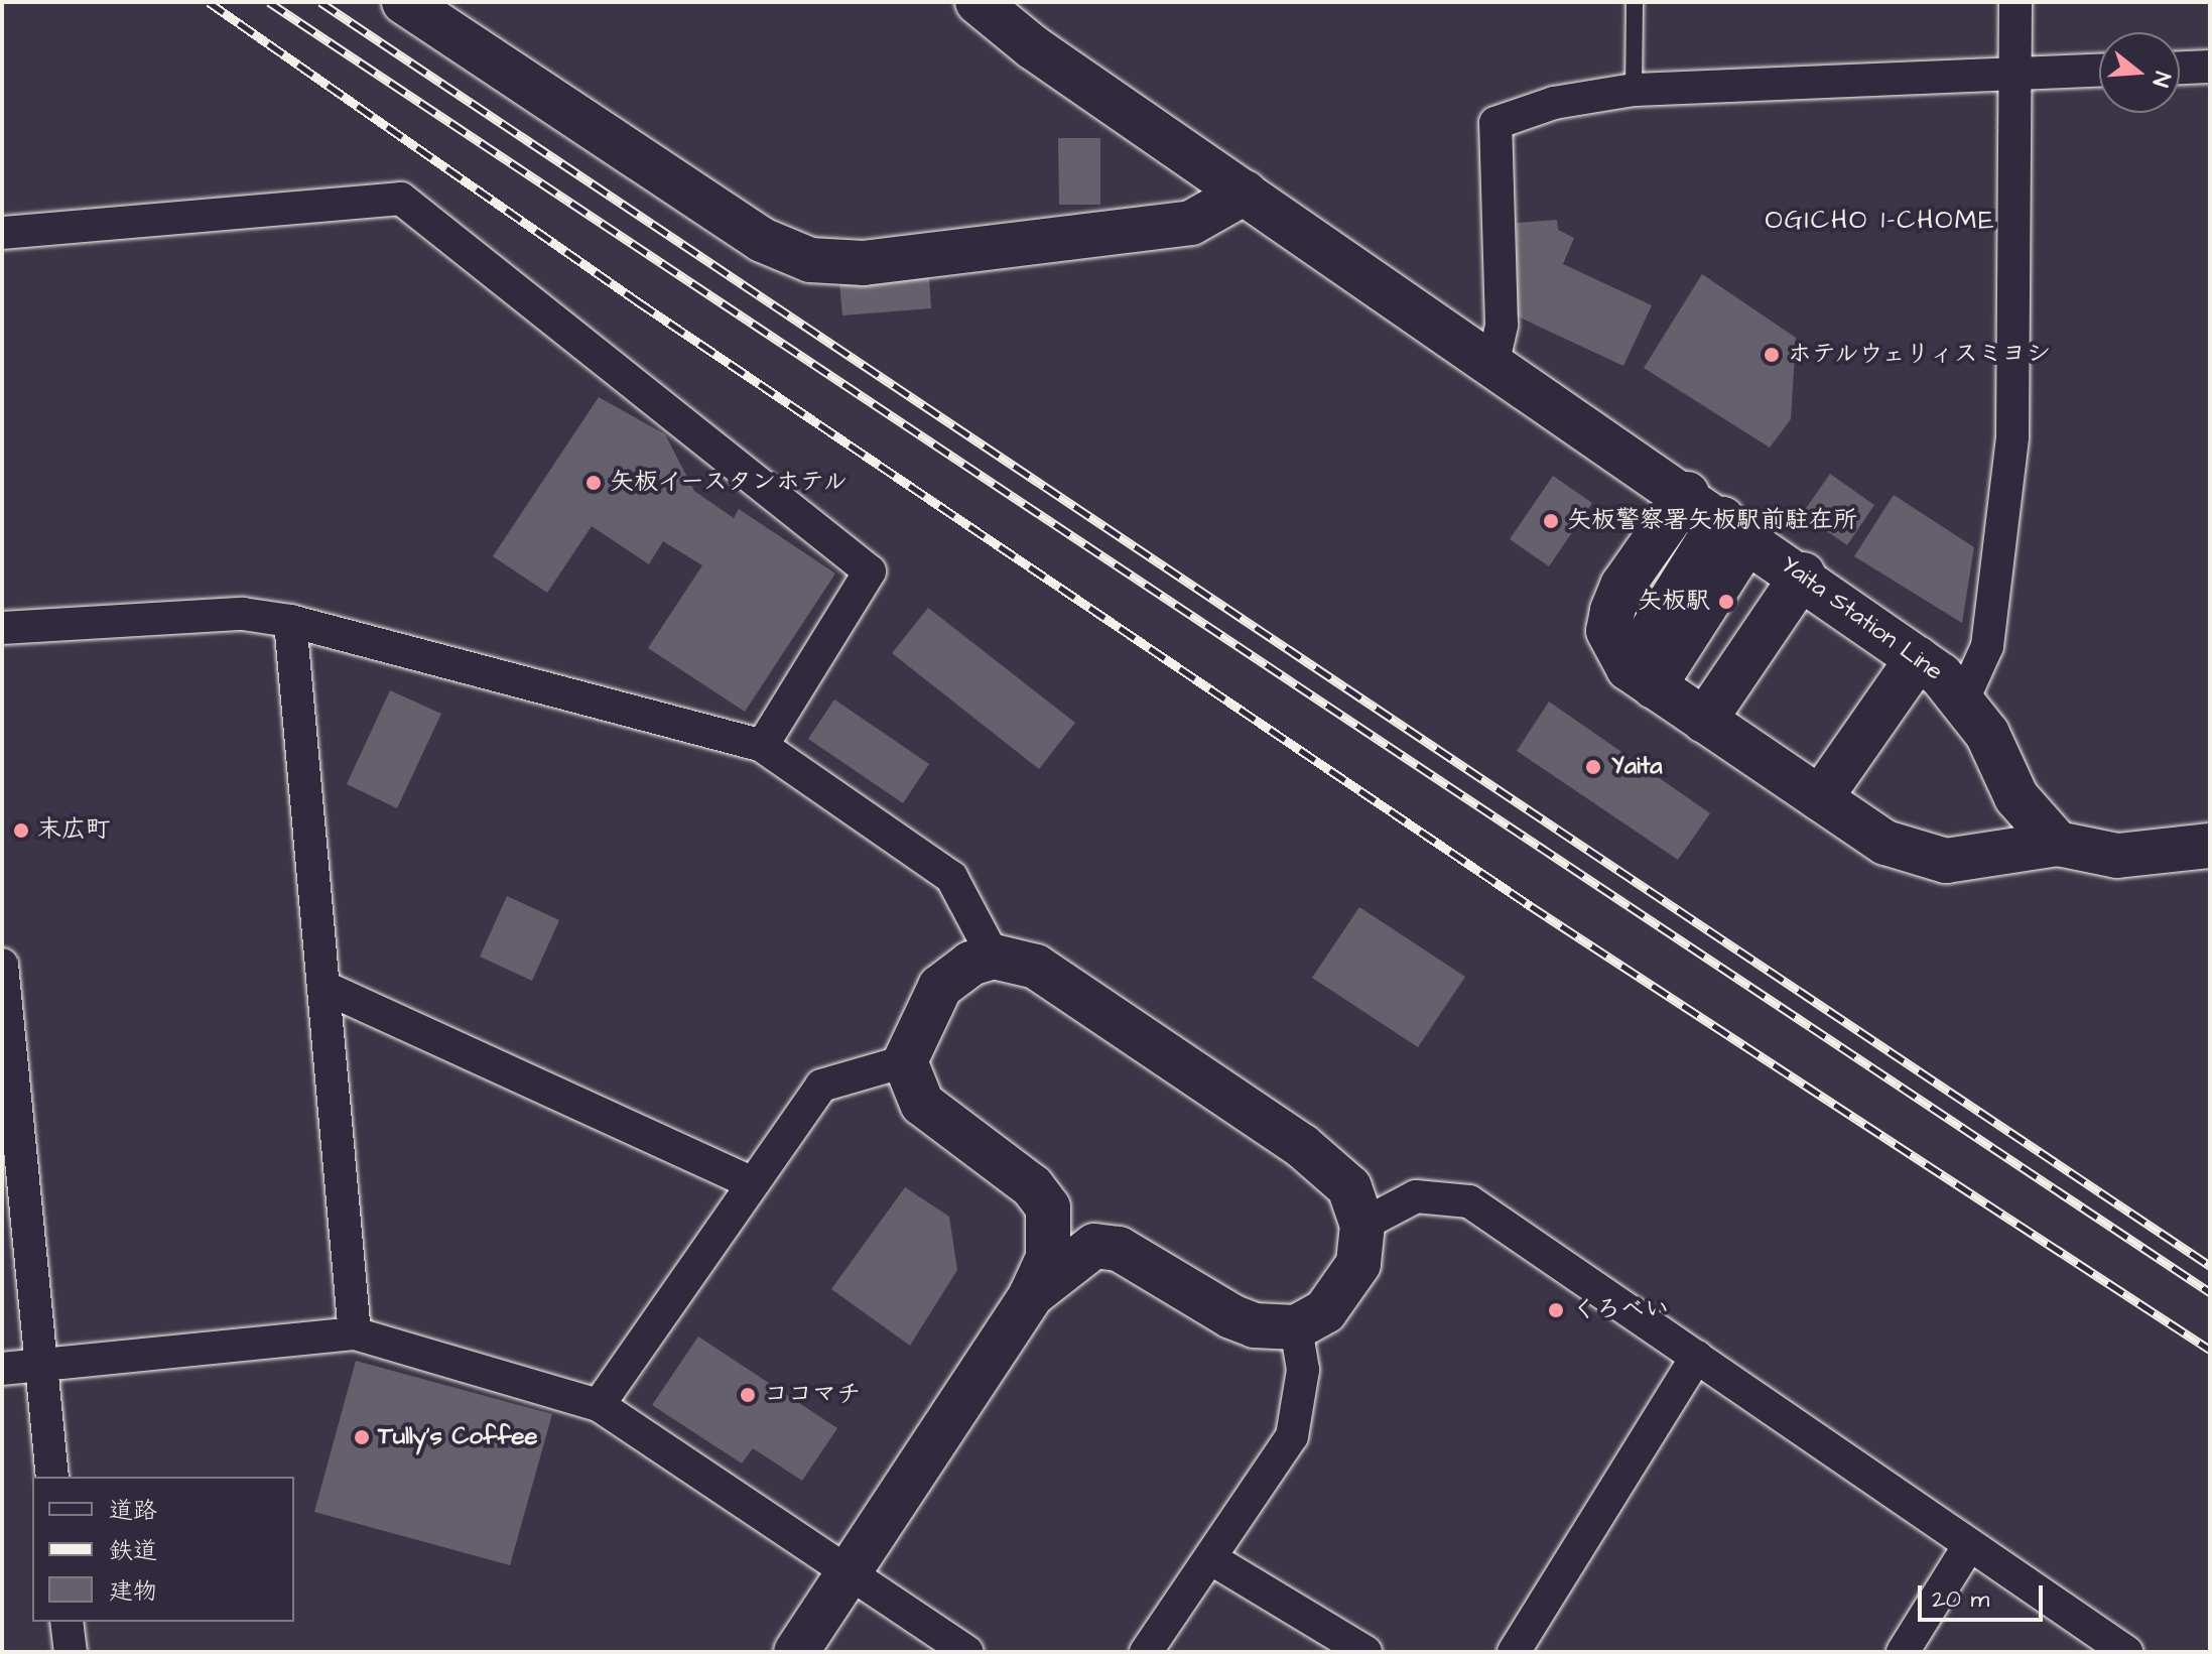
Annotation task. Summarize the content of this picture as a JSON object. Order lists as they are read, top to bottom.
{
  "streets": {
    "street": ["Yaita Station Line"]
  },
  "districts": ["OGICHO 1-CHOME"],
  "places": [
    "ホテルウェリィスミヨシ",
    "矢板イースタンホテル",
    "矢板警察署矢板駅前駐在所",
    "矢板駅",
    "Yaita",
    "末広町",
    "くろべい",
    "ココマチ",
    "Tully's Coffee"
  ],
  "legend": ["道路", "鉄道", "建物"],
  "scale_bar": "20 m",
  "north": "right"
}
